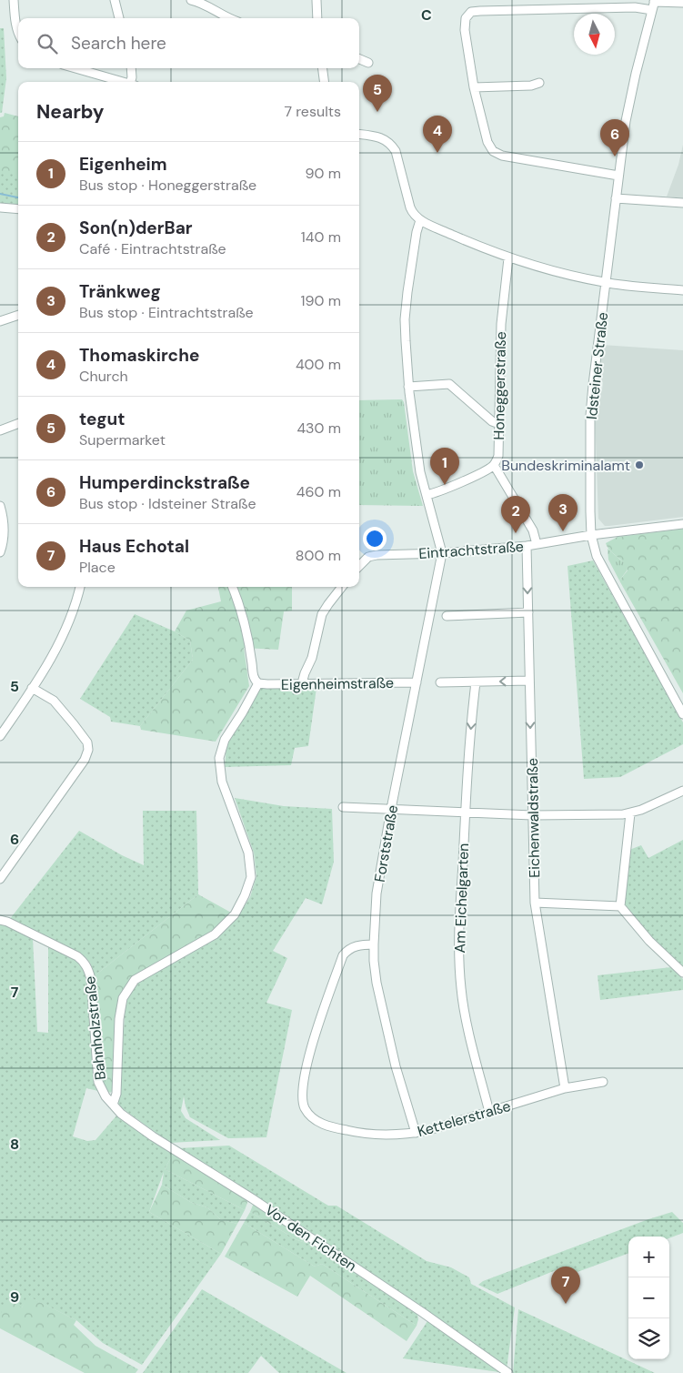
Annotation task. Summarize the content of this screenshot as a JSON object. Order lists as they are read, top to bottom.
{
  "streets": {
    "street": [
      "Idsteiner Straße",
      "Honeggerstraße",
      "Eintrachtstraße",
      "Eigenheimstraße",
      "Eichenwaldstraße",
      "Forststraße",
      "Am Eichelgarten",
      "Bahnholzstraße",
      "Kettelerstraße",
      "Vor den Fichten"
    ]
  },
  "crossings": [
    ["Idsteiner Straße", "Eintrachtstraße"],
    ["Eintrachtstraße", "Eichenwaldstraße"],
    ["Eintrachtstraße", "Forststraße"],
    ["Eigenheimstraße", "Forststraße"],
    ["Eichenwaldstraße", "Kettelerstraße"],
    ["Forststraße", "Kettelerstraße"],
    ["Am Eichelgarten", "Kettelerstraße"],
    ["Bahnholzstraße", "Vor den Fichten"]
  ],
  "one_way": ["Eichenwaldstraße"],
  "places": ["Bundeskriminalamt"],
  "north": "bottom",
  "page": {
    "search": "Search here",
    "pins": [
      "5",
      "4",
      "6",
      "1",
      "3",
      "2",
      "7"
    ],
    "heading": ["Nearby", "7 results"],
    "list": [
      {
        "mark": "1",
        "name": "Eigenheim",
        "note": "Bus stop · Honeggerstraße",
        "value": "90 m"
      },
      {
        "mark": "2",
        "name": "Son(n)derBar",
        "note": "Café · Eintrachtstraße",
        "value": "140 m"
      },
      {
        "mark": "3",
        "name": "Tränkweg",
        "note": "Bus stop · Eintrachtstraße",
        "value": "190 m"
      },
      {
        "mark": "4",
        "name": "Thomaskirche",
        "note": "Church",
        "value": "400 m"
      },
      {
        "mark": "5",
        "name": "tegut",
        "note": "Supermarket",
        "value": "430 m"
      },
      {
        "mark": "6",
        "name": "Humperdinckstraße",
        "note": "Bus stop · Idsteiner Straße",
        "value": "460 m"
      },
      {
        "mark": "7",
        "name": "Haus Echotal",
        "note": "Place",
        "value": "800 m"
      }
    ],
    "map_buttons": ["+", "−"]
  },
  "grid": {
    "columns": ["C"],
    "rows": [
      "5",
      "6",
      "7",
      "8",
      "9"
    ]
  }
}
